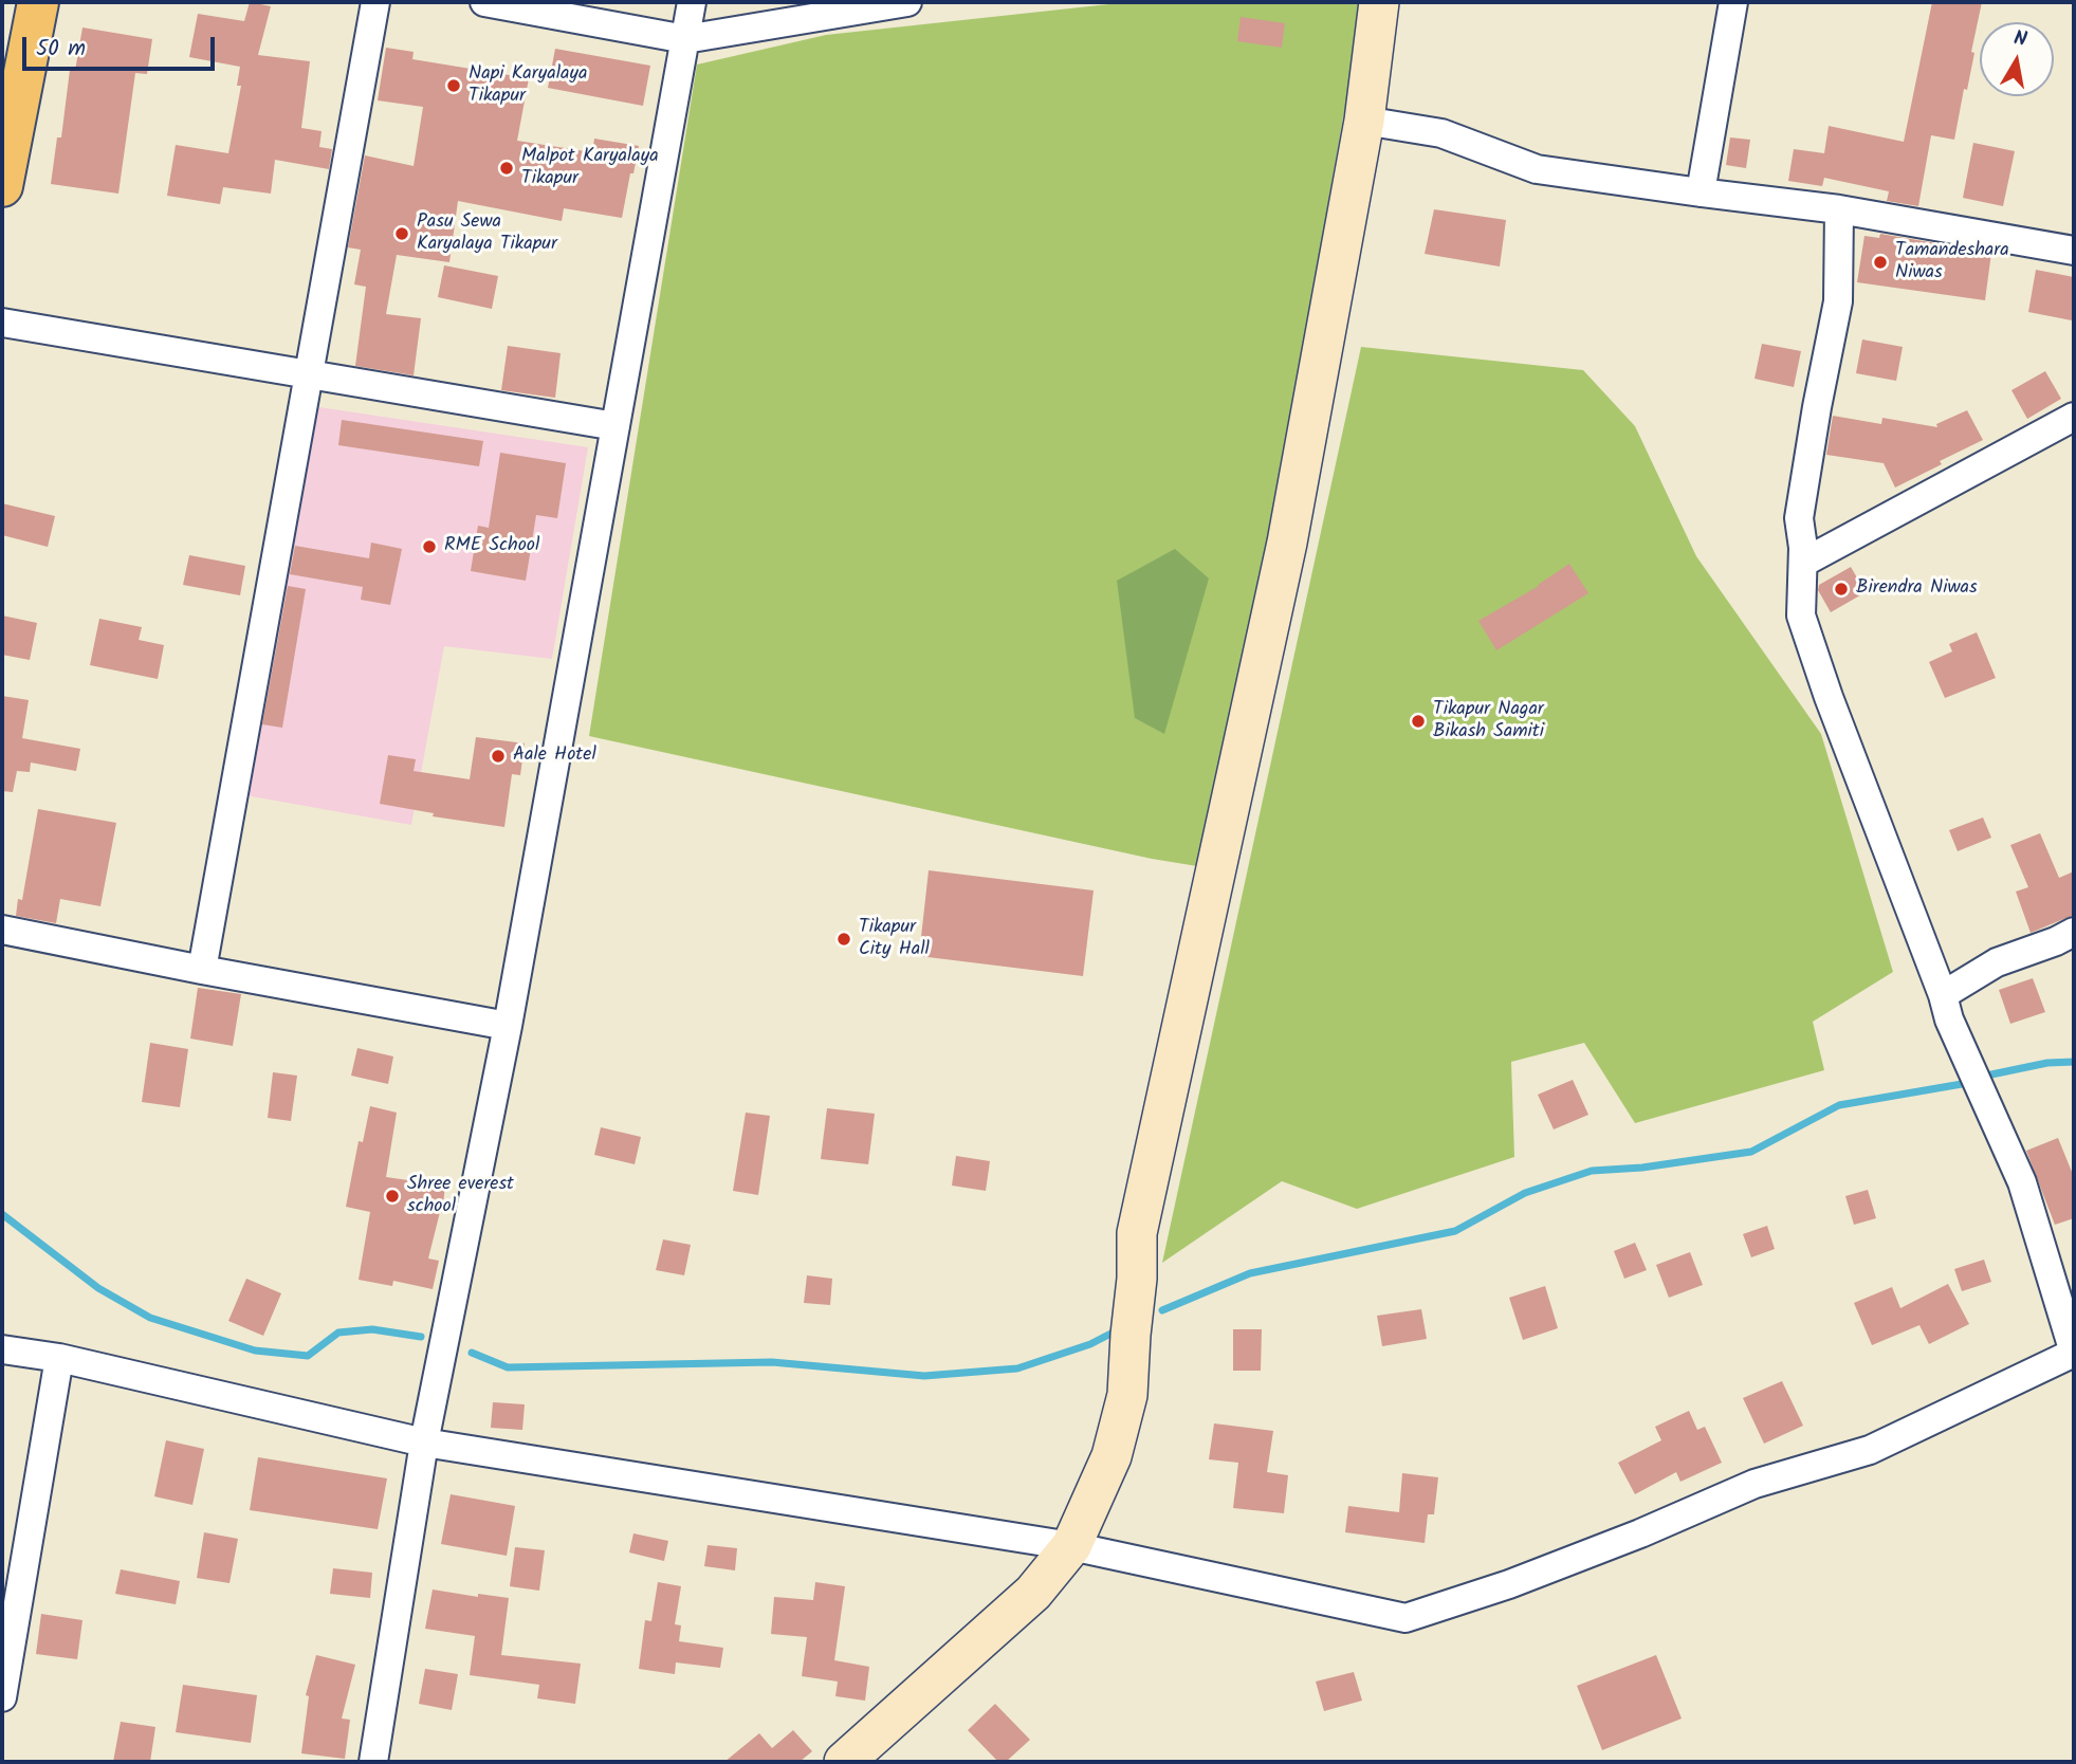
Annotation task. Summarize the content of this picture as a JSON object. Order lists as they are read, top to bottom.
{
  "places": [
    "Napi Karyalaya Tikapur",
    "Malpot Karyalaya Tikapur",
    "Pasu Sewa Karyalaya Tikapur",
    "Tamandeshara Niwas",
    "RME School",
    "Birendra Niwas",
    "Tikapur Nagar Bikash Samiti",
    "Aale Hotel",
    "Tikapur City Hall",
    "Shree everest school"
  ],
  "scale_bar": "50 m",
  "north": "top"
}
